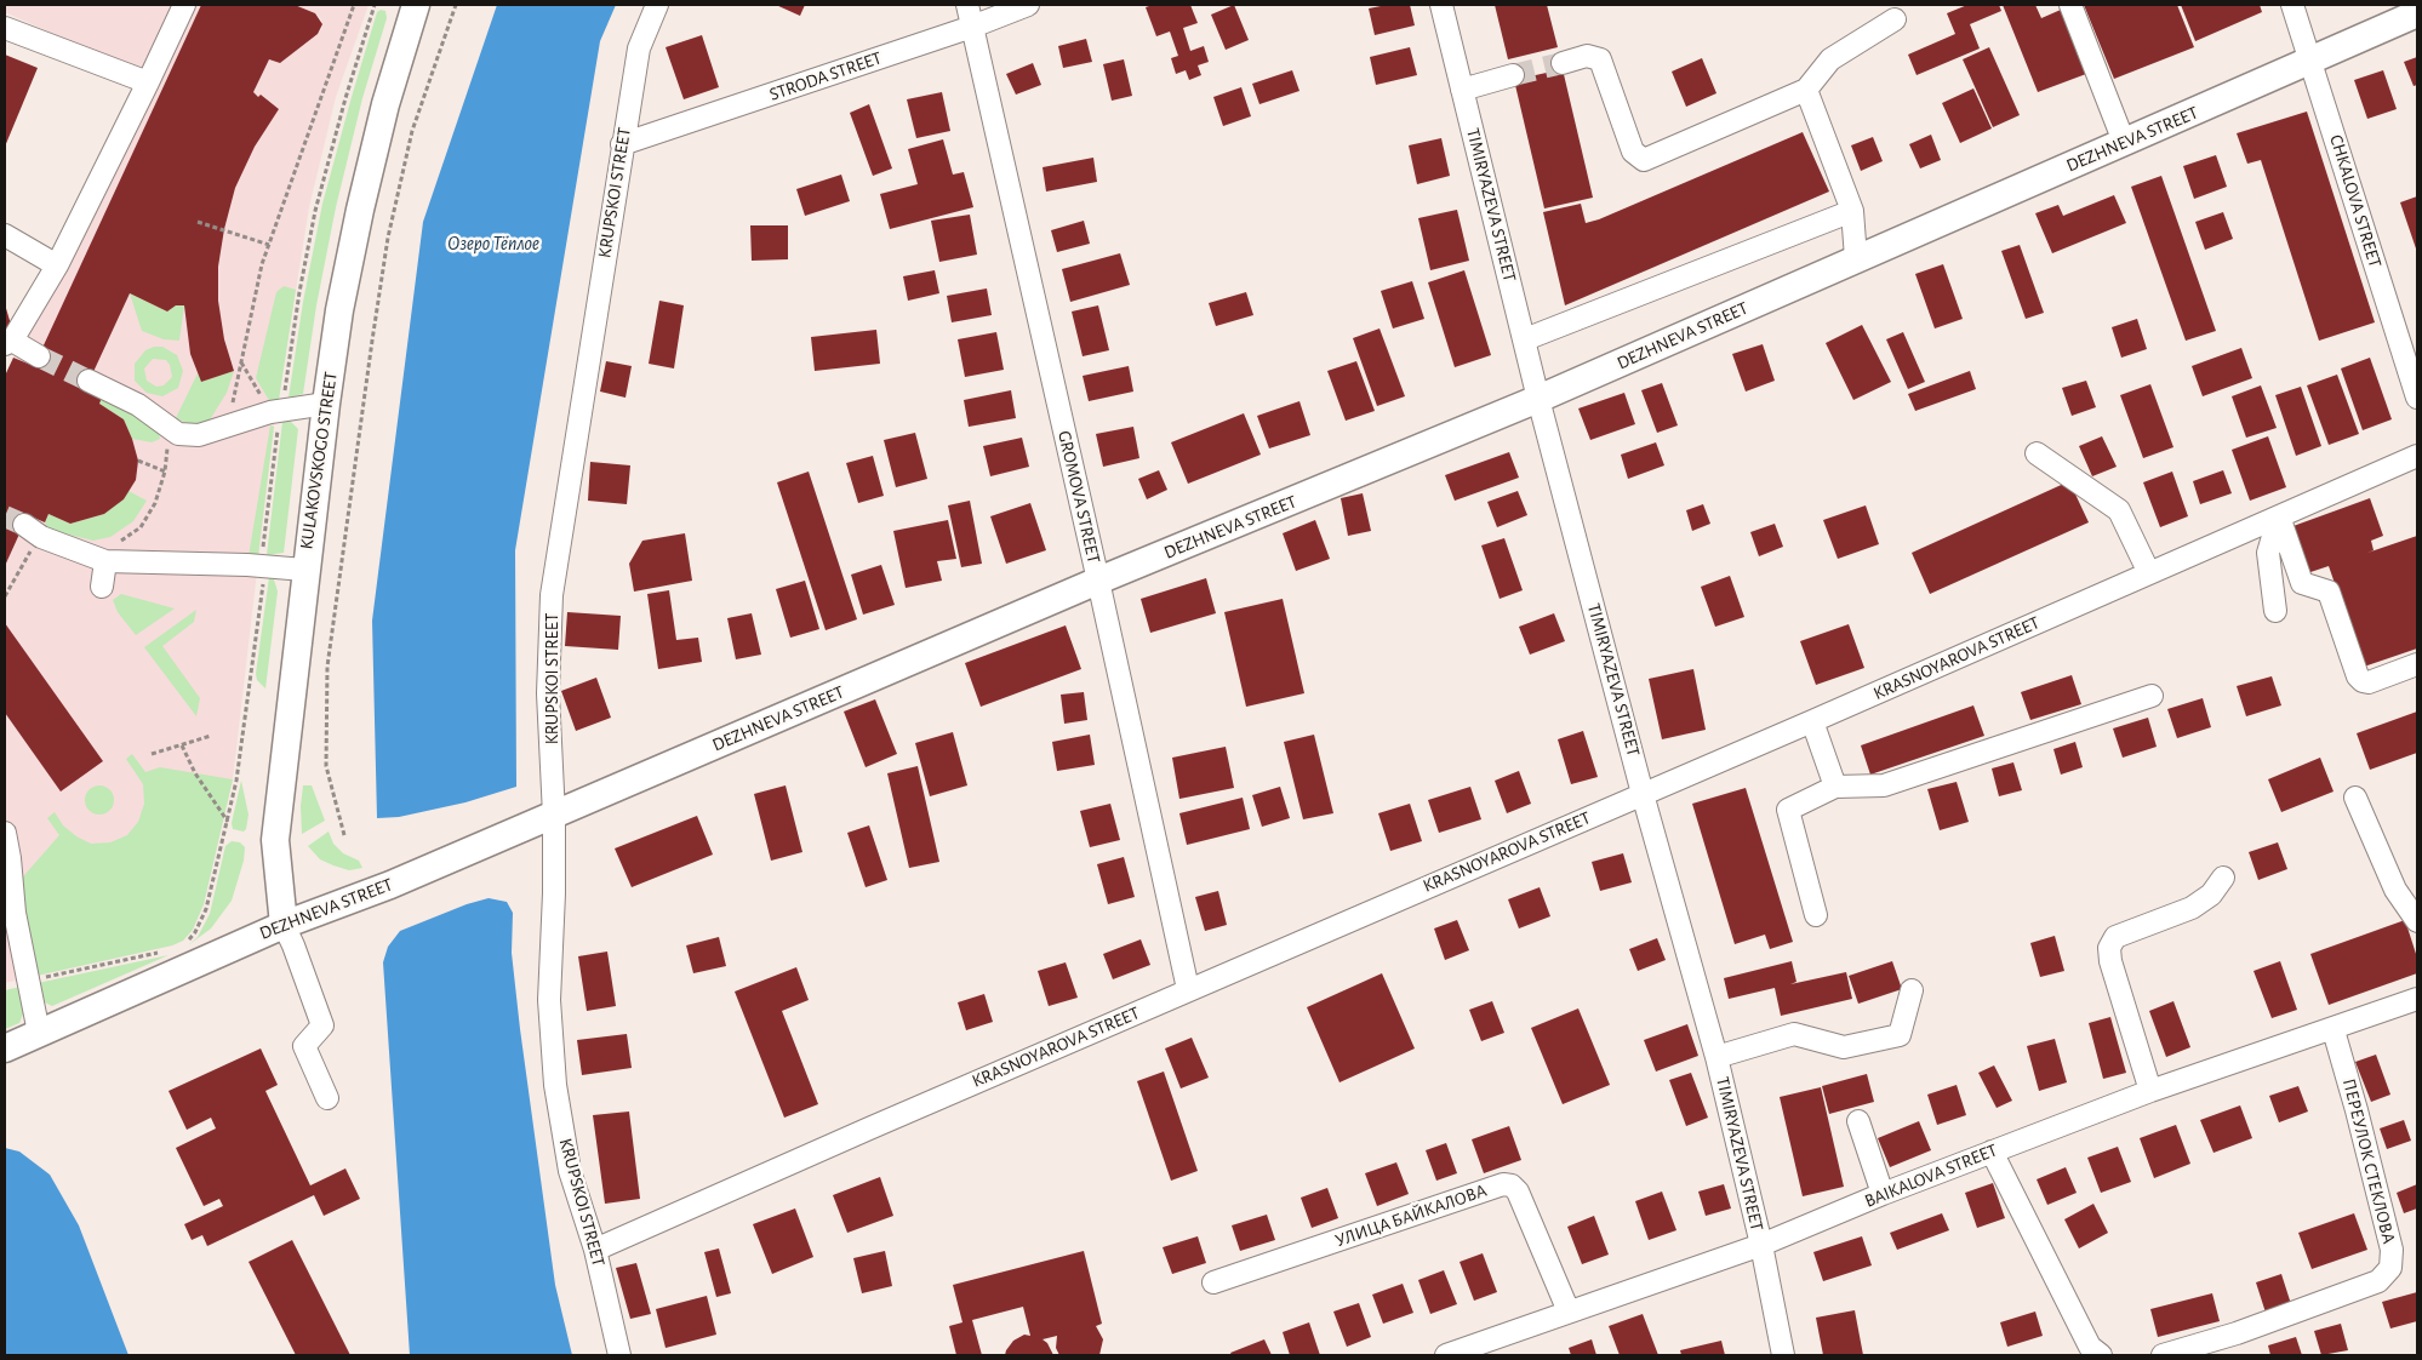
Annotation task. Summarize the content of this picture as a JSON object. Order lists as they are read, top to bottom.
{
  "streets": {
    "main road": ["DEZHNEVA STREET", "KULAKOVSKOGO STREET"],
    "street": [
      "STRODA STREET",
      "KRUPSKOI STREET",
      "CHKALOVA STREET",
      "TIMIRYAZEVA STREET",
      "GROMOVA STREET",
      "KRASNOYAROVA STREET",
      "ПЕРЕУЛОК СТЕКЛОВА",
      "BAIKALOVA STREET",
      "УЛИЦА БАЙКАЛОВА"
    ]
  },
  "crossings": [
    ["STRODA STREET", "KRUPSKOI STREET"],
    ["STRODA STREET", "GROMOVA STREET"],
    ["DEZHNEVA STREET", "KRUPSKOI STREET"],
    ["DEZHNEVA STREET", "CHKALOVA STREET"],
    ["DEZHNEVA STREET", "TIMIRYAZEVA STREET"],
    ["DEZHNEVA STREET", "KULAKOVSKOGO STREET"],
    ["DEZHNEVA STREET", "GROMOVA STREET"],
    ["KRUPSKOI STREET", "KRASNOYAROVA STREET"],
    ["TIMIRYAZEVA STREET", "KRASNOYAROVA STREET"],
    ["TIMIRYAZEVA STREET", "BAIKALOVA STREET"],
    ["GROMOVA STREET", "KRASNOYAROVA STREET"],
    ["ПЕРЕУЛОК СТЕКЛОВА", "BAIKALOVA STREET"],
    ["BAIKALOVA STREET", "УЛИЦА БАЙКАЛОВА"]
  ],
  "water": ["Озеро Тёплое"]
}
